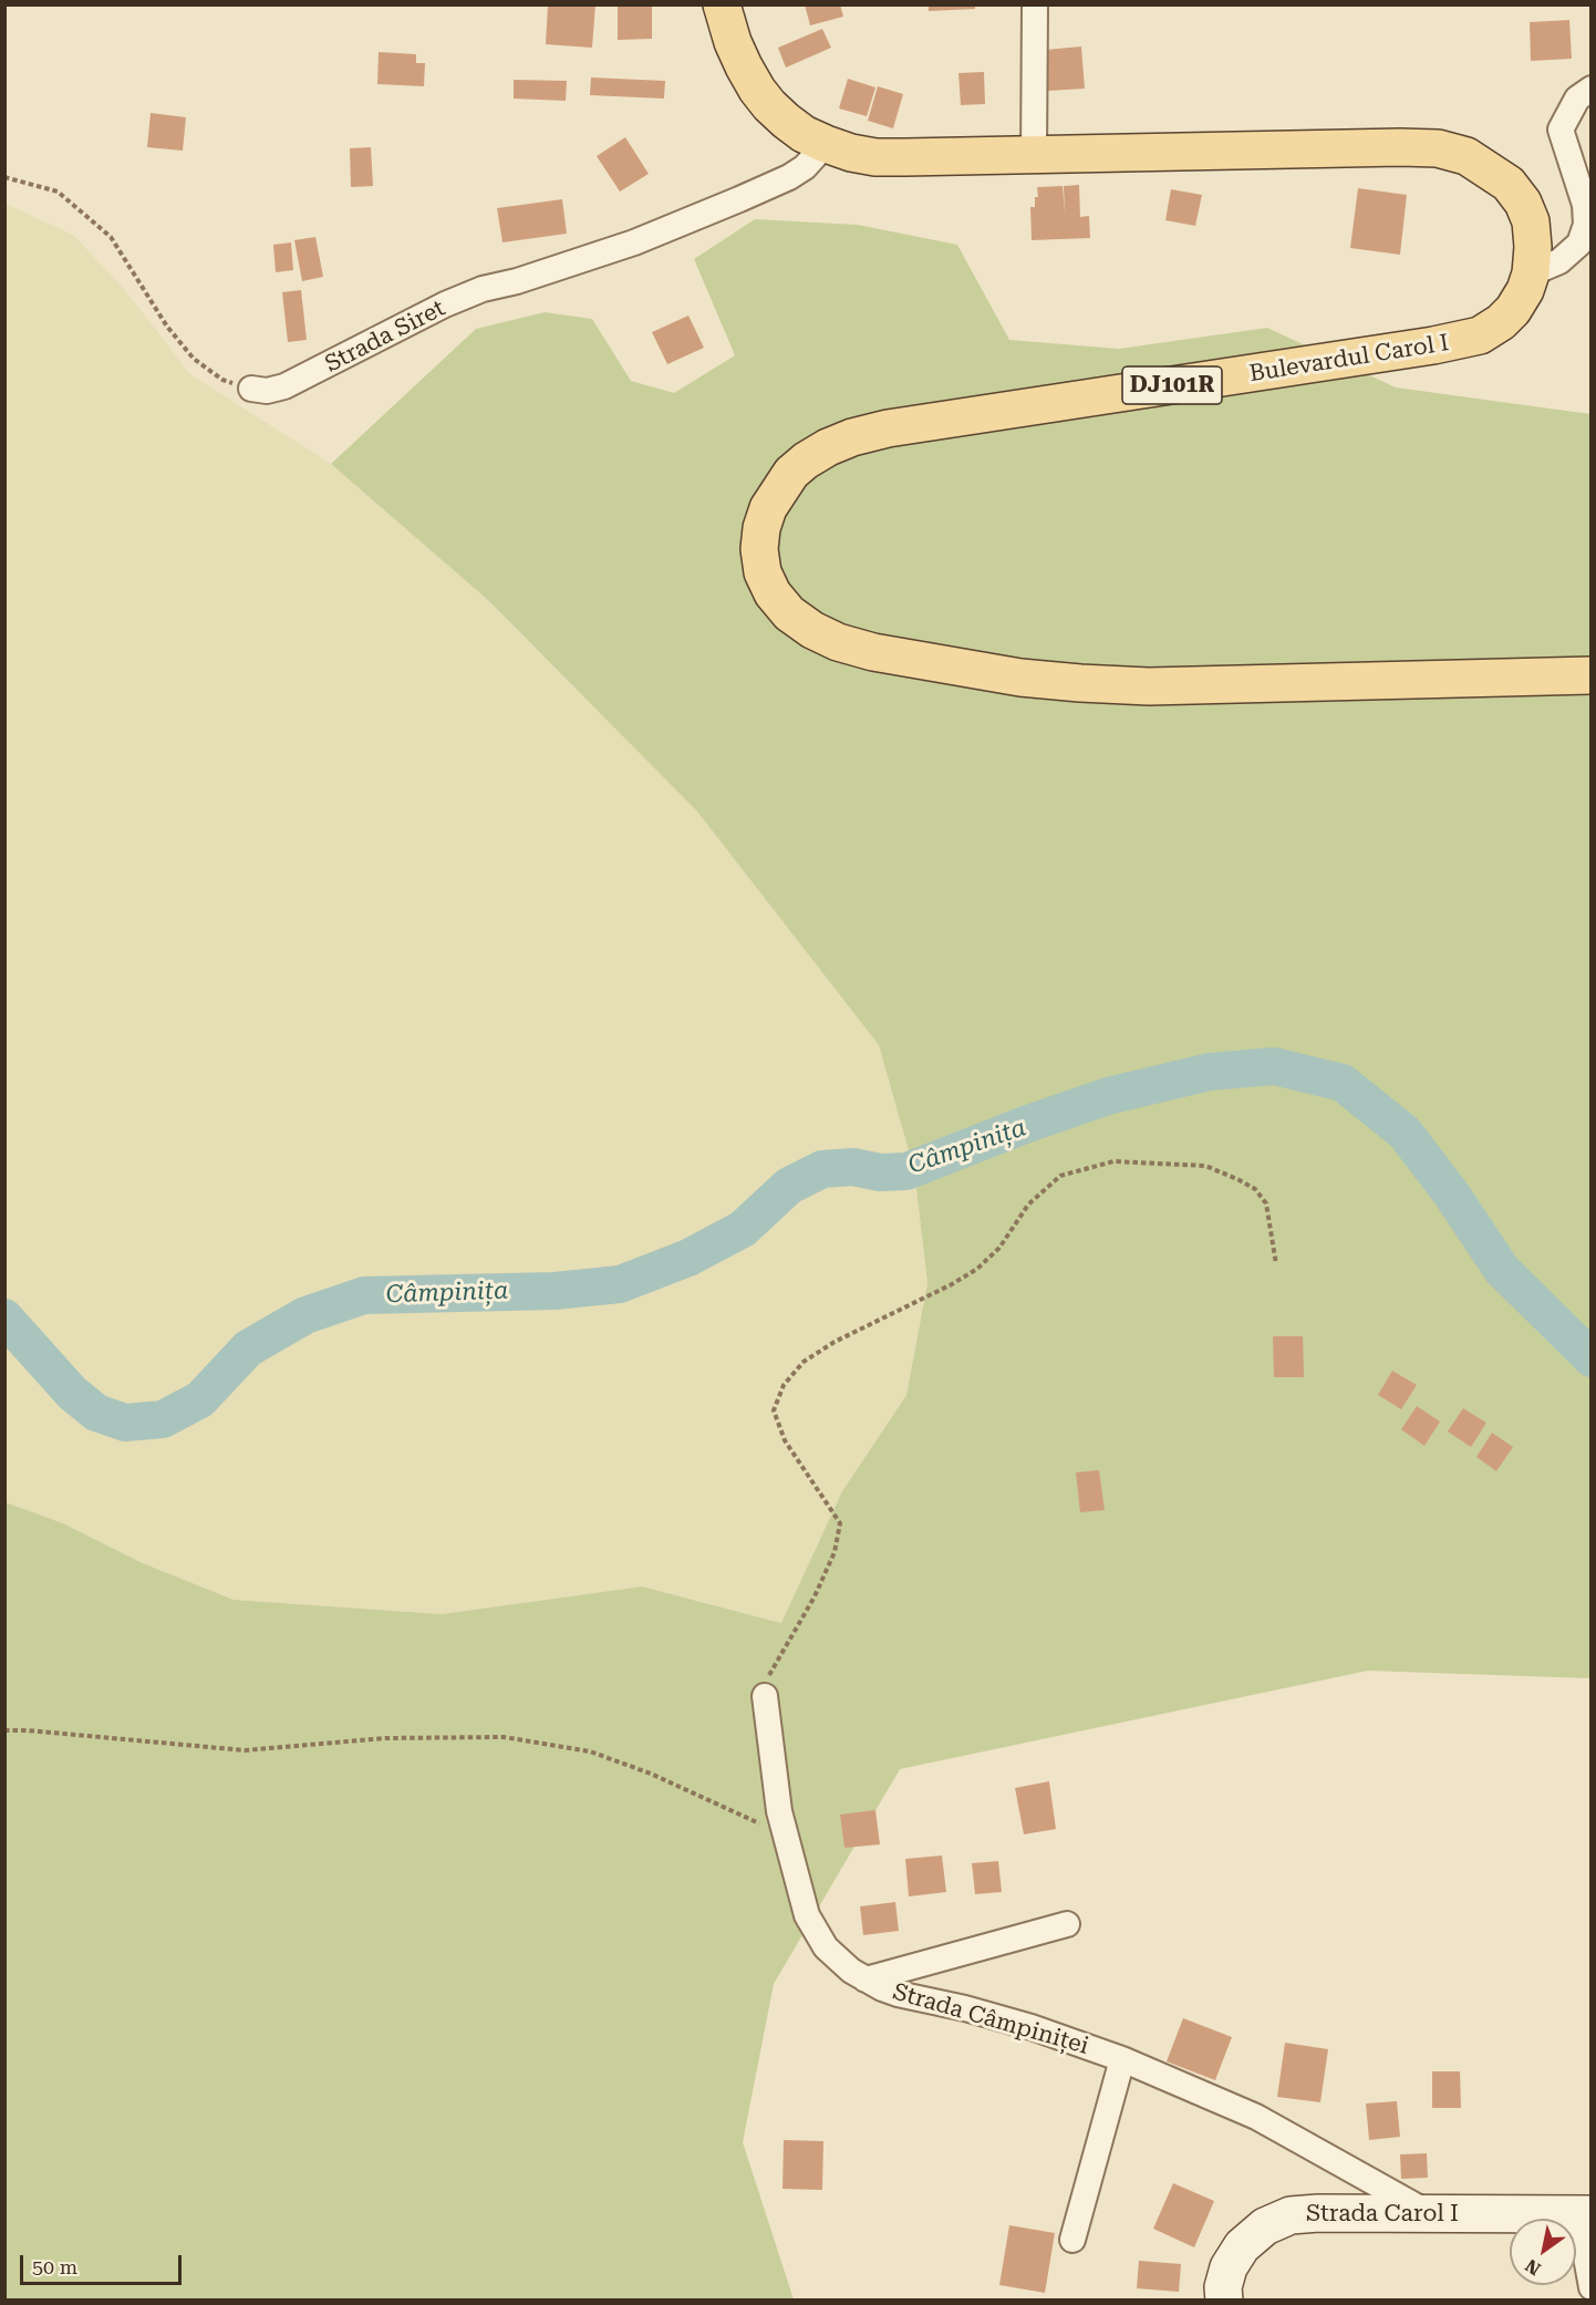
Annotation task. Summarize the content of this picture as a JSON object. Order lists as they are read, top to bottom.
{
  "streets": {
    "main road": ["Bulevardul Carol I", "DJ101R", "Strada Carol I"],
    "street": ["Strada Siret", "Strada Câmpiniței"]
  },
  "crossings": [
    ["Strada Siret", "Bulevardul Carol I"],
    ["Strada Câmpiniței", "Strada Carol I"]
  ],
  "water": ["Câmpinița"],
  "scale_bar": "50 m",
  "north": "bottom left"
}
